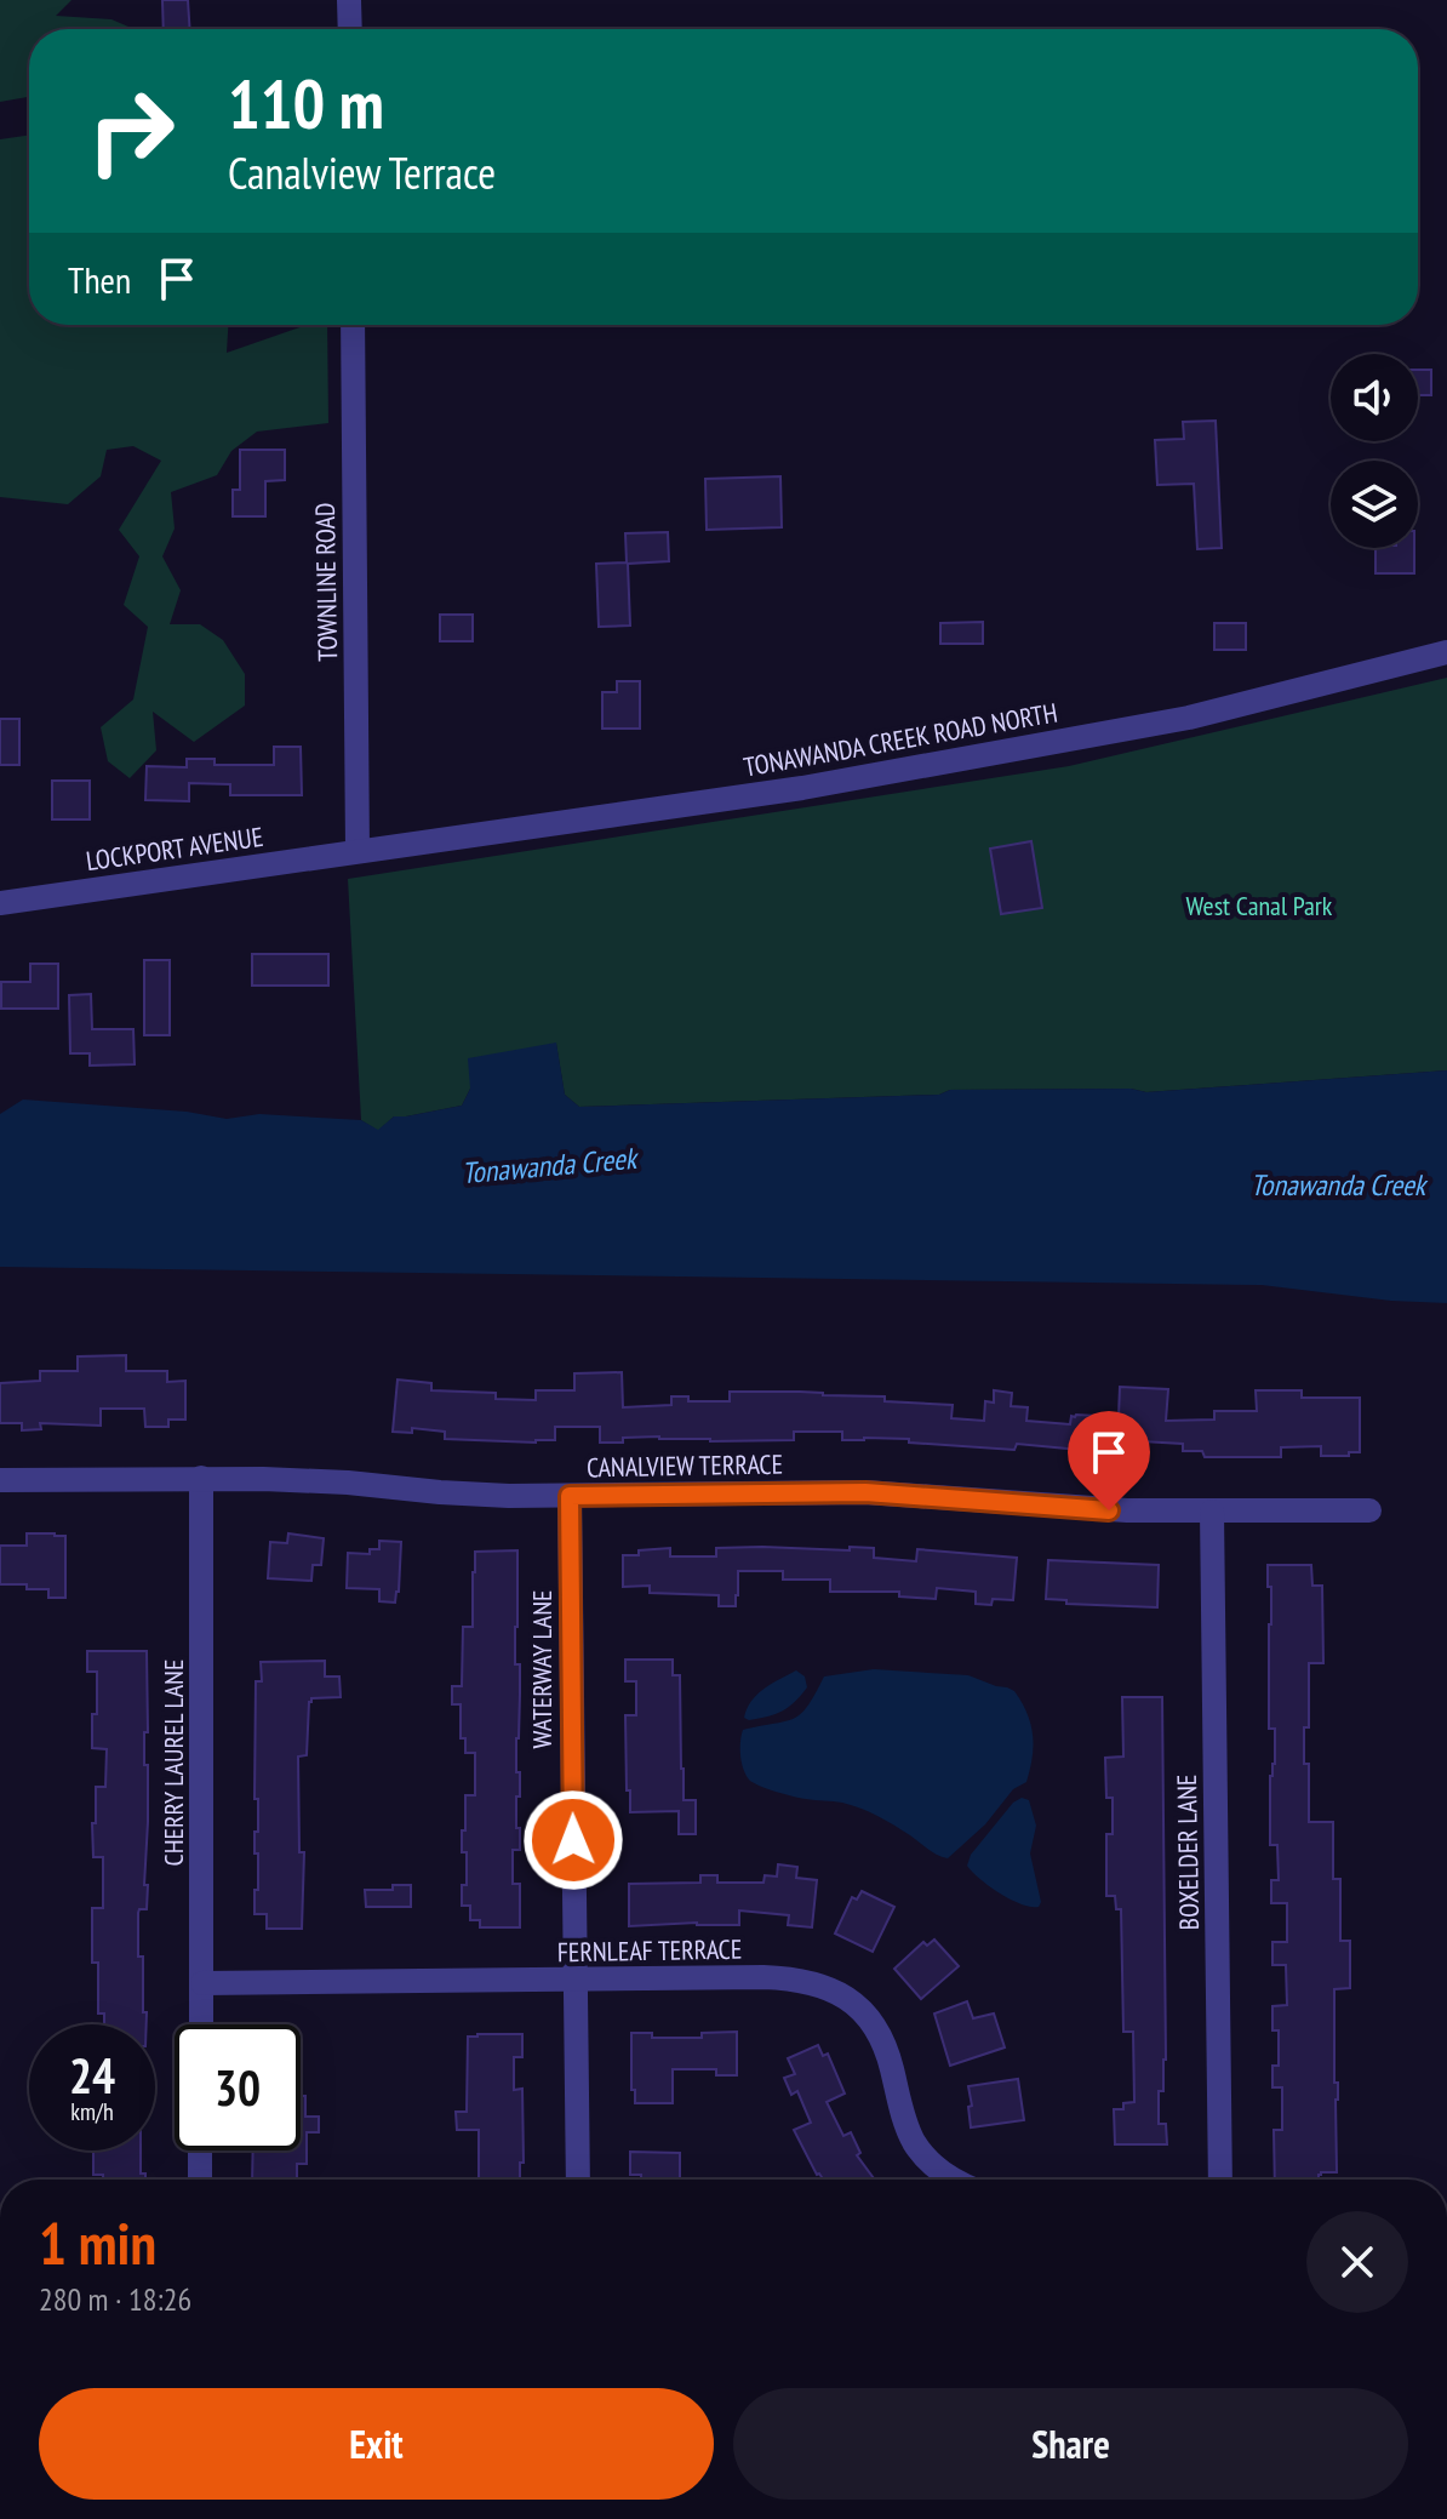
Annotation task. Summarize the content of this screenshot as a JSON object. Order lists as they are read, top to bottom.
{
  "streets": {
    "street": [
      "TOWNLINE ROAD",
      "TONAWANDA CREEK ROAD NORTH",
      "LOCKPORT AVENUE",
      "CANALVIEW TERRACE",
      "WATERWAY LANE",
      "CHERRY LAUREL LANE",
      "BOXELDER LANE",
      "FERNLEAF TERRACE"
    ]
  },
  "crossings": [
    ["TOWNLINE ROAD", "TONAWANDA CREEK ROAD NORTH"],
    ["TOWNLINE ROAD", "LOCKPORT AVENUE"],
    ["TONAWANDA CREEK ROAD NORTH", "LOCKPORT AVENUE"],
    ["CANALVIEW TERRACE", "WATERWAY LANE"],
    ["CANALVIEW TERRACE", "CHERRY LAUREL LANE"],
    ["CANALVIEW TERRACE", "BOXELDER LANE"],
    ["WATERWAY LANE", "FERNLEAF TERRACE"],
    ["CHERRY LAUREL LANE", "FERNLEAF TERRACE"]
  ],
  "water": ["Tonawanda Creek"],
  "parks": ["West Canal Park"],
  "page": {
    "turn": ["110 m", "Canalview Terrace"],
    "then": "Then",
    "speed": "24 km/h",
    "limit": "30",
    "heading": ["1 min", "280 m · 18:26"],
    "buttons": ["Exit", "Share"]
  }
}
